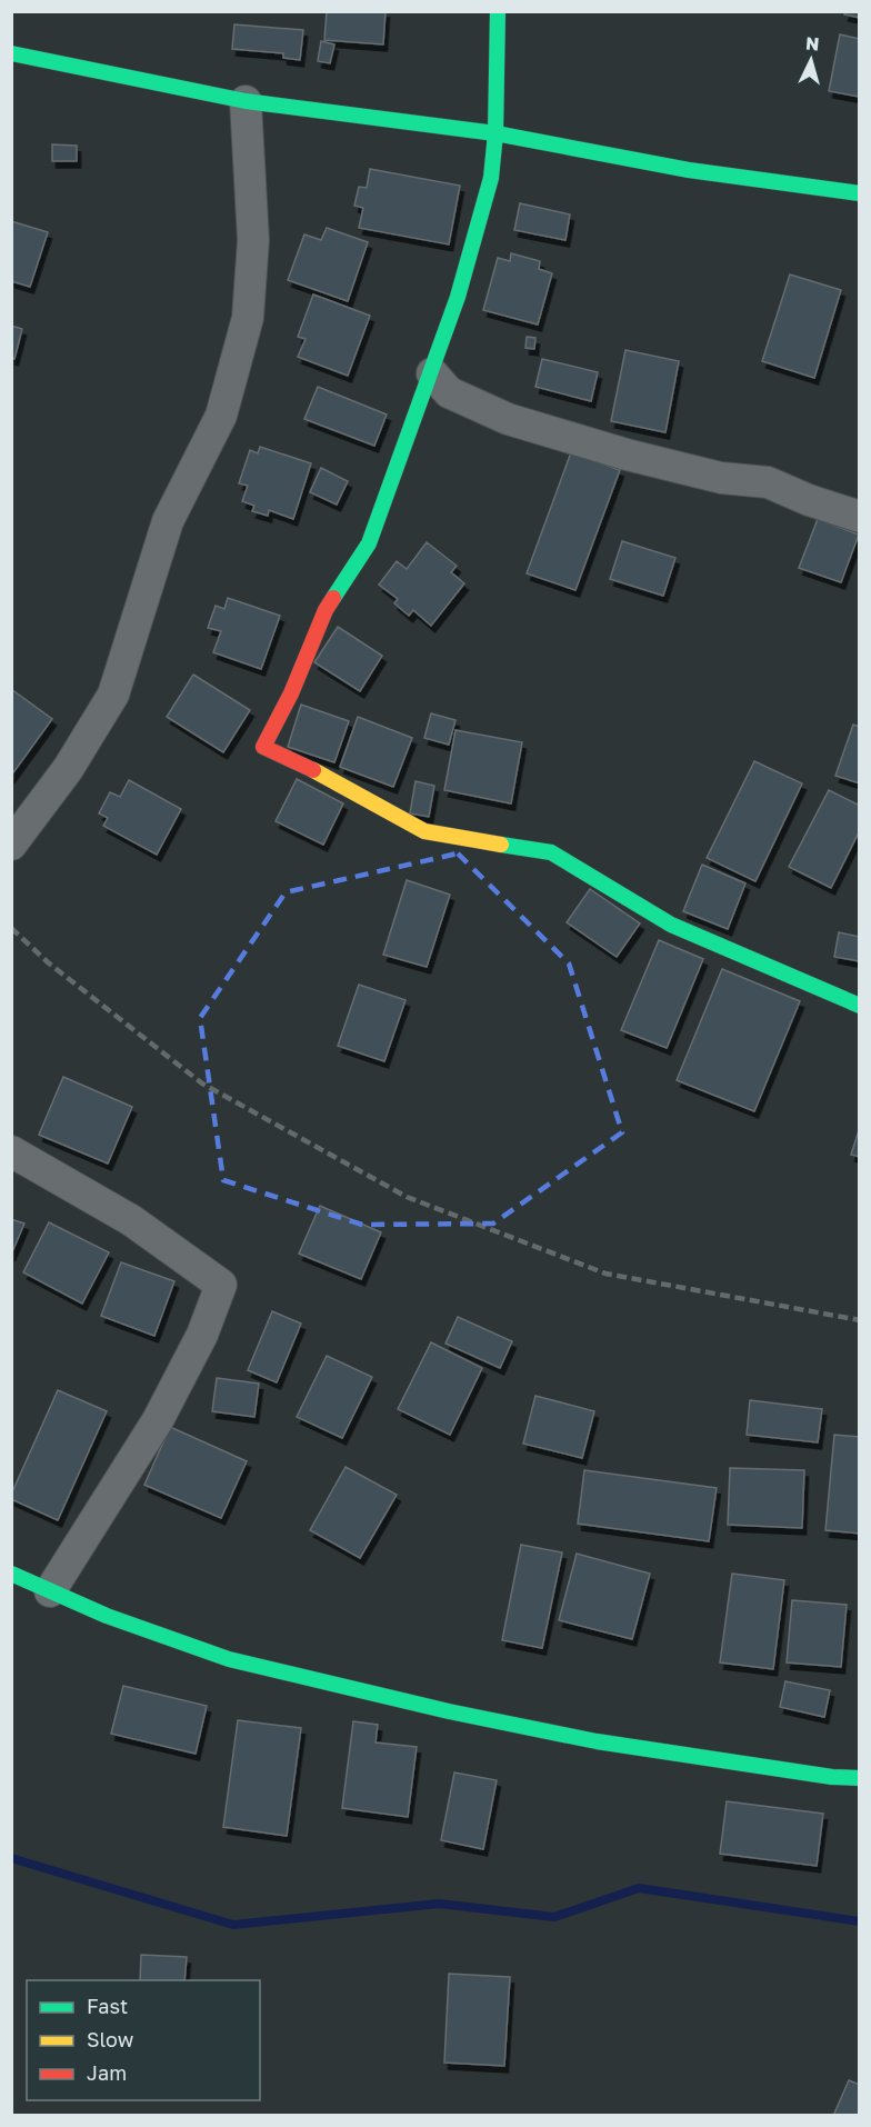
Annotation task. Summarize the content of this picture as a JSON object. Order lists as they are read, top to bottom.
{
  "legend": ["Fast", "Slow", "Jam"],
  "north": "top"
}
